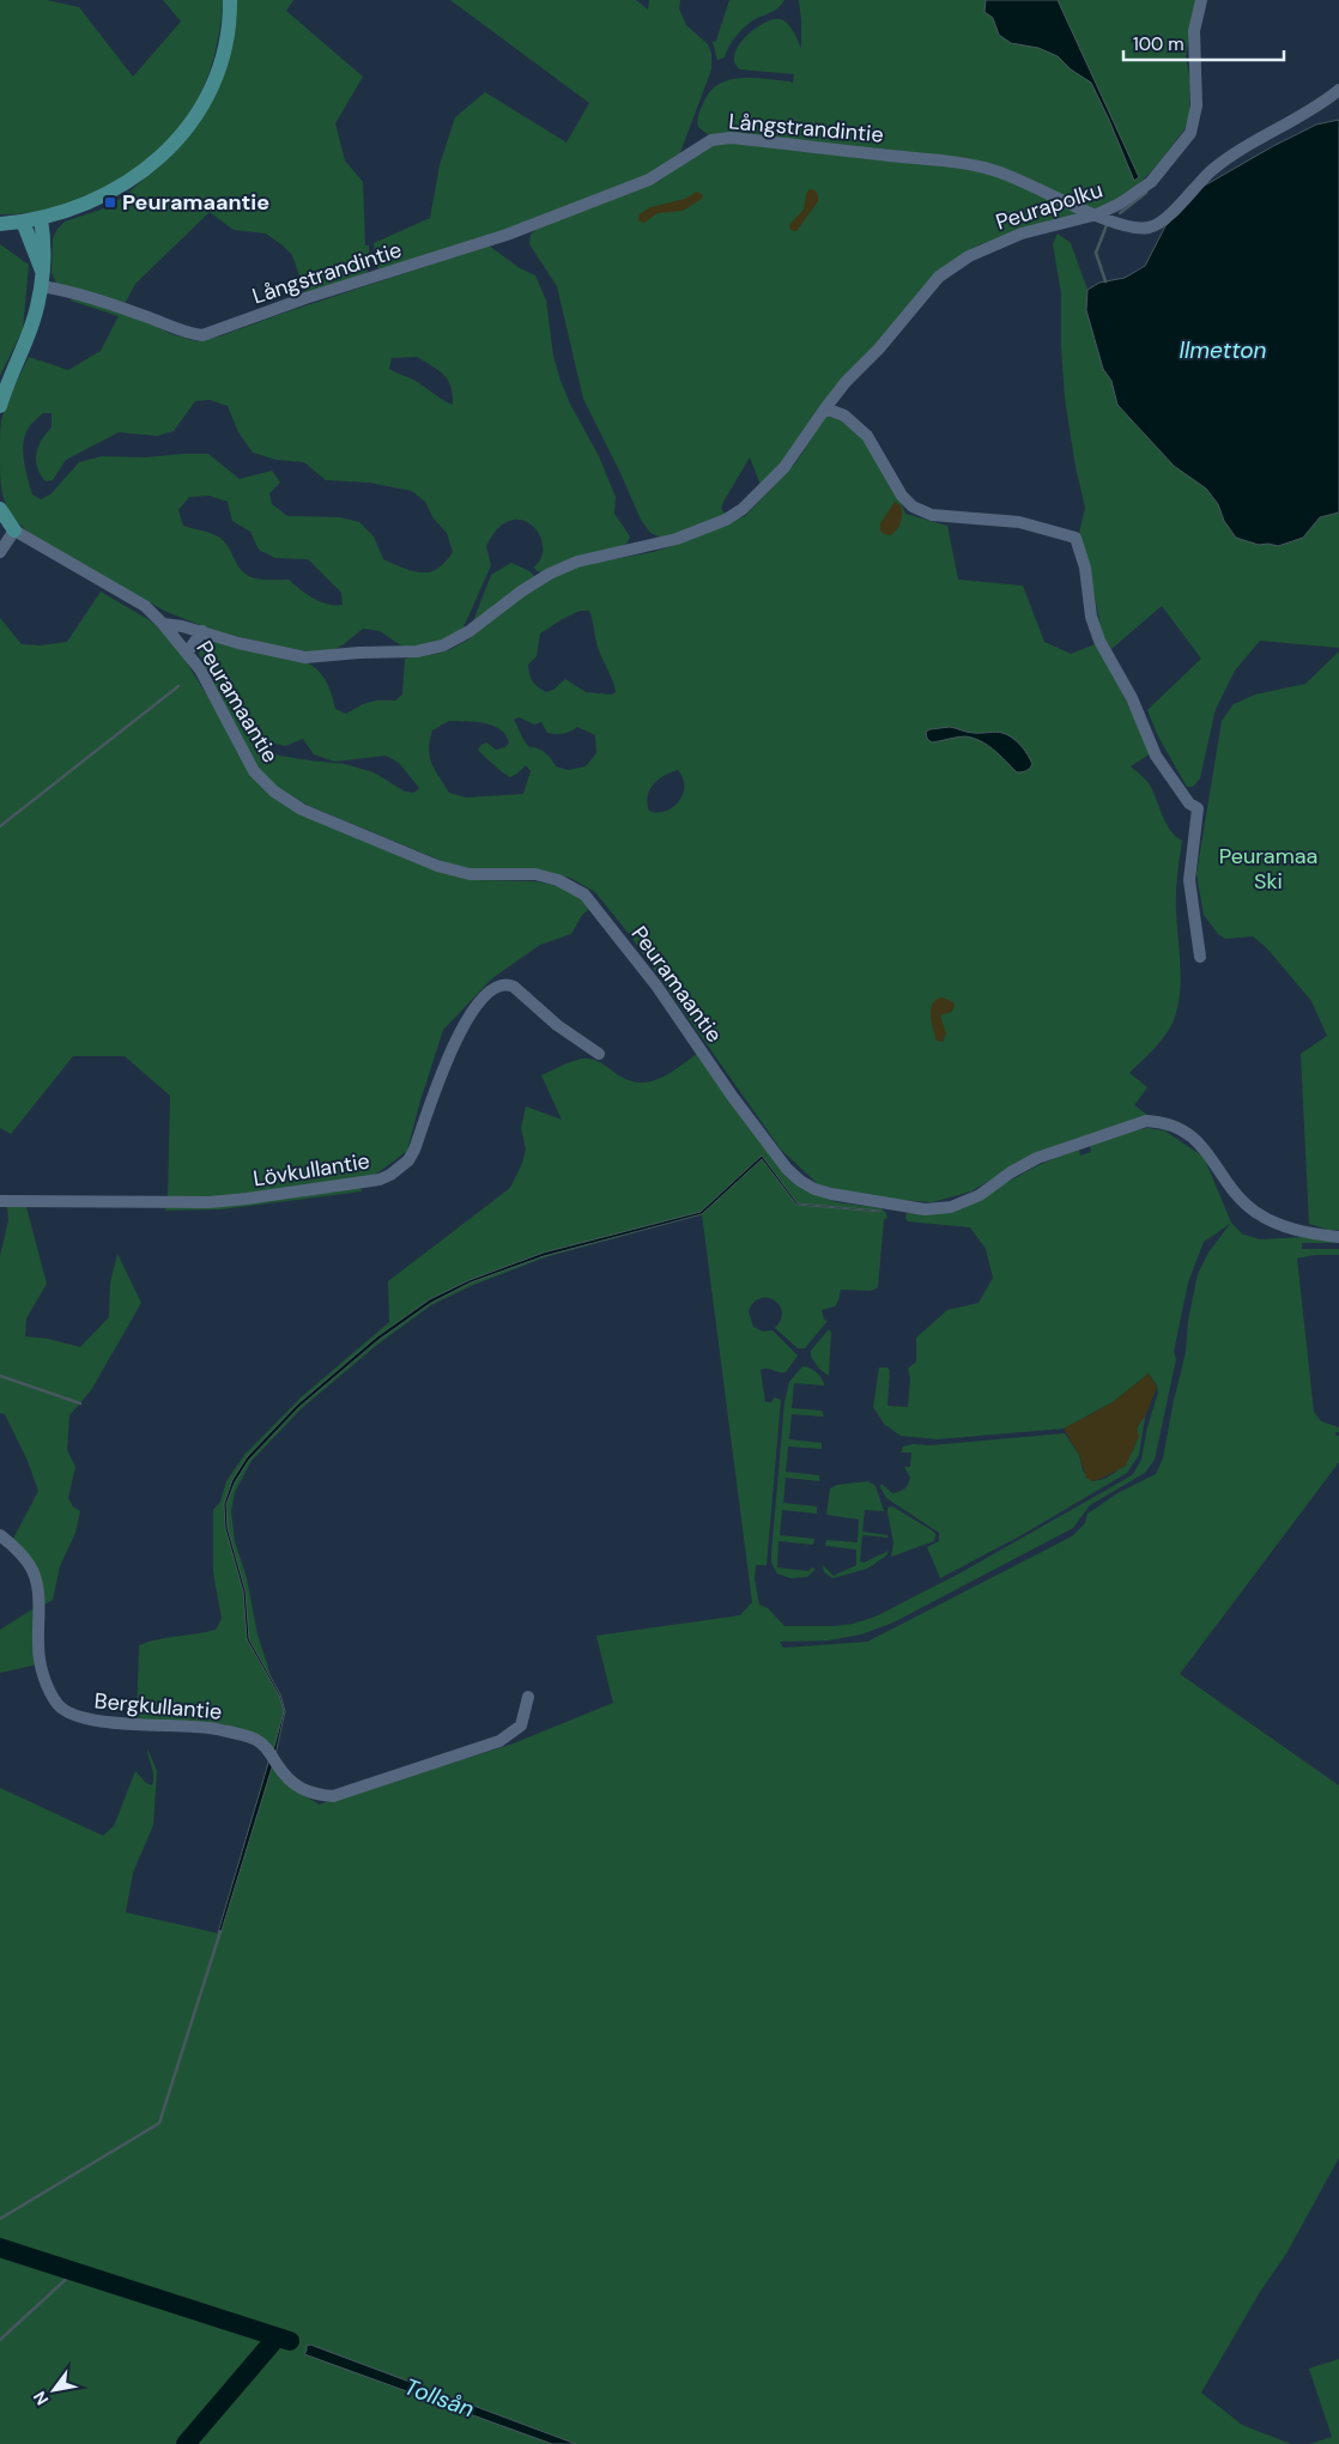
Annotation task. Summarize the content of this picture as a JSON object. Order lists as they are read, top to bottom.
{
  "streets": {
    "street": [
      "Långstrandintie",
      "Peurapolku",
      "Peuramaantie",
      "Lövkullantie",
      "Bergkullantie"
    ]
  },
  "crossings": [
    ["Långstrandintie", "Peurapolku"],
    ["Peurapolku", "Peuramaantie"]
  ],
  "water": ["Ilmetton", "Tollsån"],
  "parks": ["Peuramaa Ski"],
  "places": {
    "transit": ["Peuramaantie"]
  },
  "scale_bar": "100 m",
  "north": "bottom left"
}
